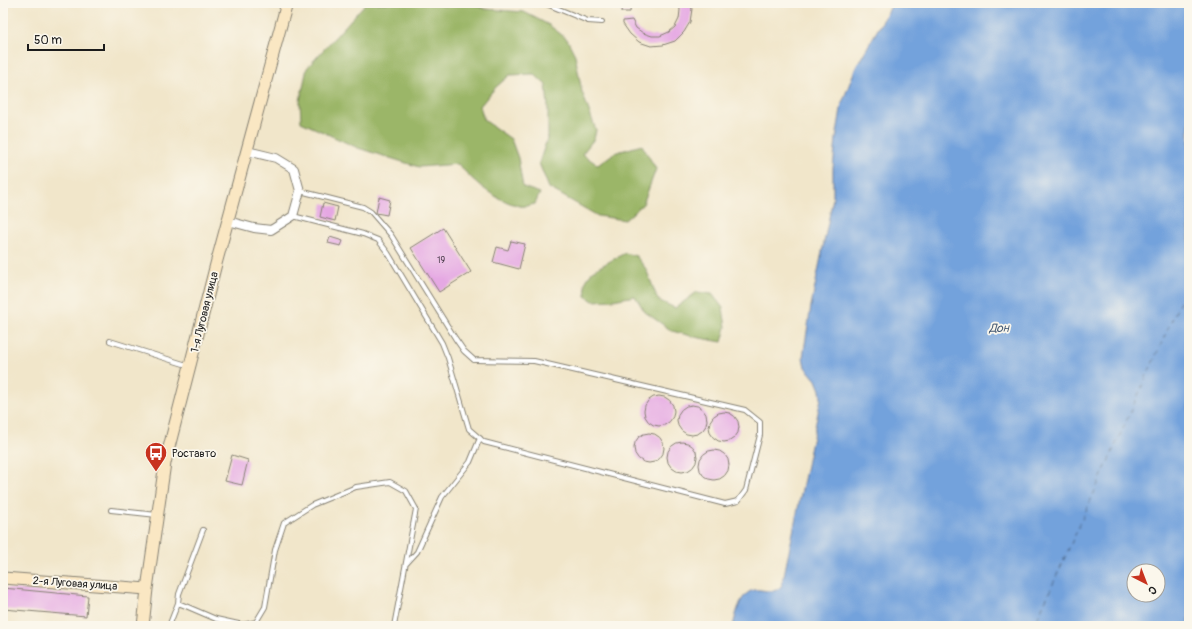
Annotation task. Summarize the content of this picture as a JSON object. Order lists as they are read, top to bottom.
{
  "streets": {
    "main road": ["1-я Луговая улица", "2-я Луговая улица"]
  },
  "crossings": [
    ["1-я Луговая улица", "2-я Луговая улица"]
  ],
  "water": ["Дон"],
  "places": {
    "bus stop": ["Роставто"]
  },
  "house_numbers": ["19"],
  "scale_bar": "50 m",
  "north": "bottom right"
}
